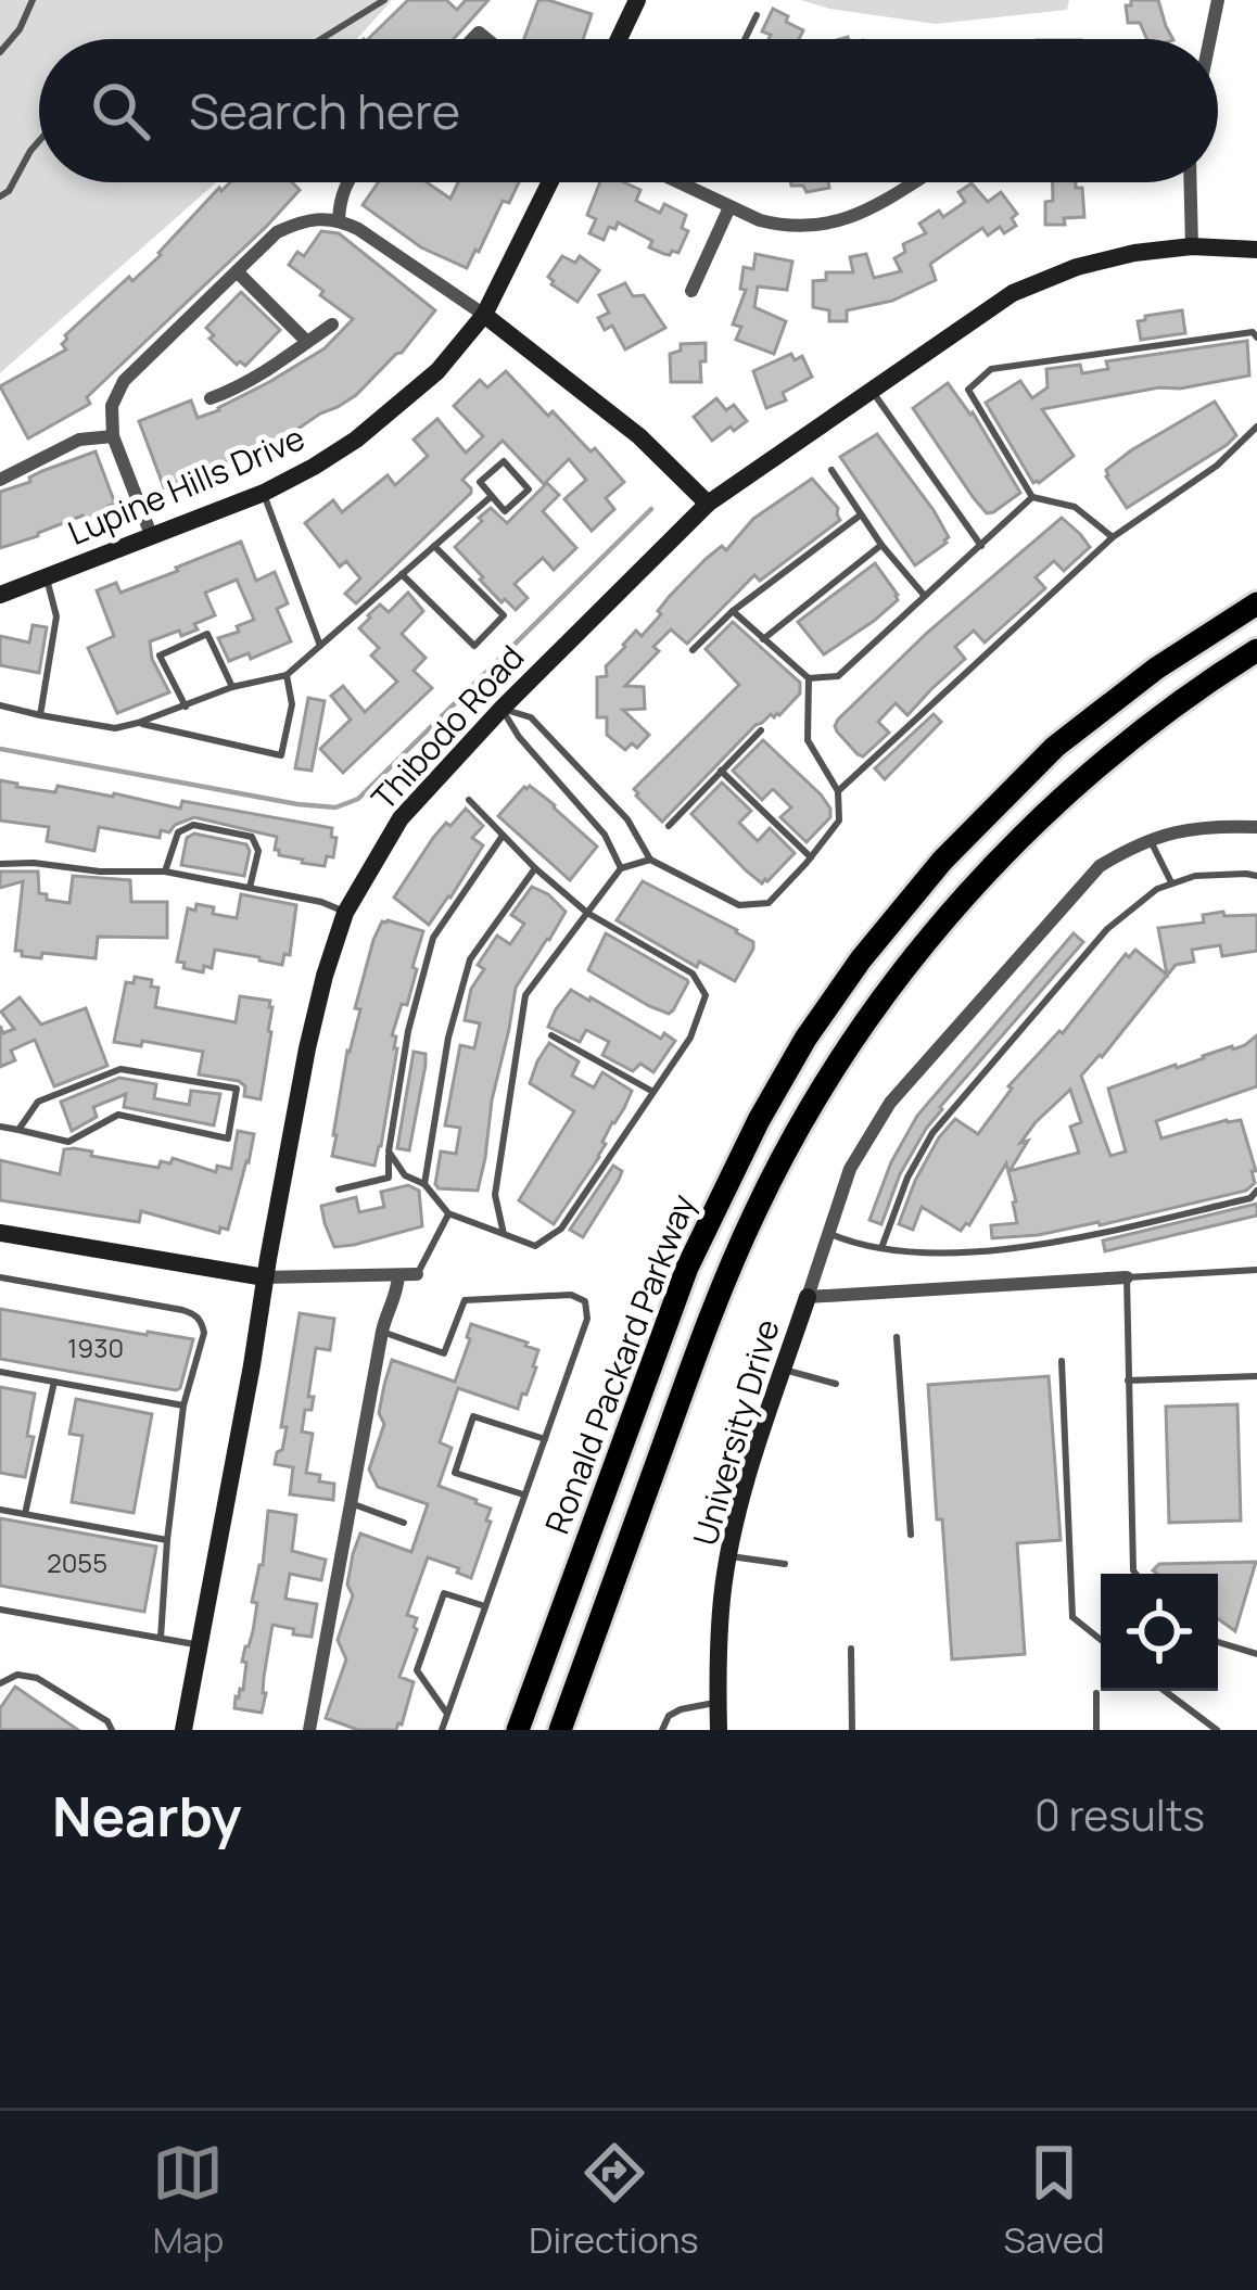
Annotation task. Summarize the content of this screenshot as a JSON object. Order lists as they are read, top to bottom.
{
  "streets": {
    "highway": ["Ronald Packard Parkway"],
    "street": ["Lupine Hills Drive", "Thibodo Road", "University Drive"]
  },
  "house_numbers": ["1930", "2055"],
  "page": {
    "search": "Search here",
    "heading": ["Nearby", "0 results"],
    "nav": ["Map", "Directions", "Saved"]
  }
}
